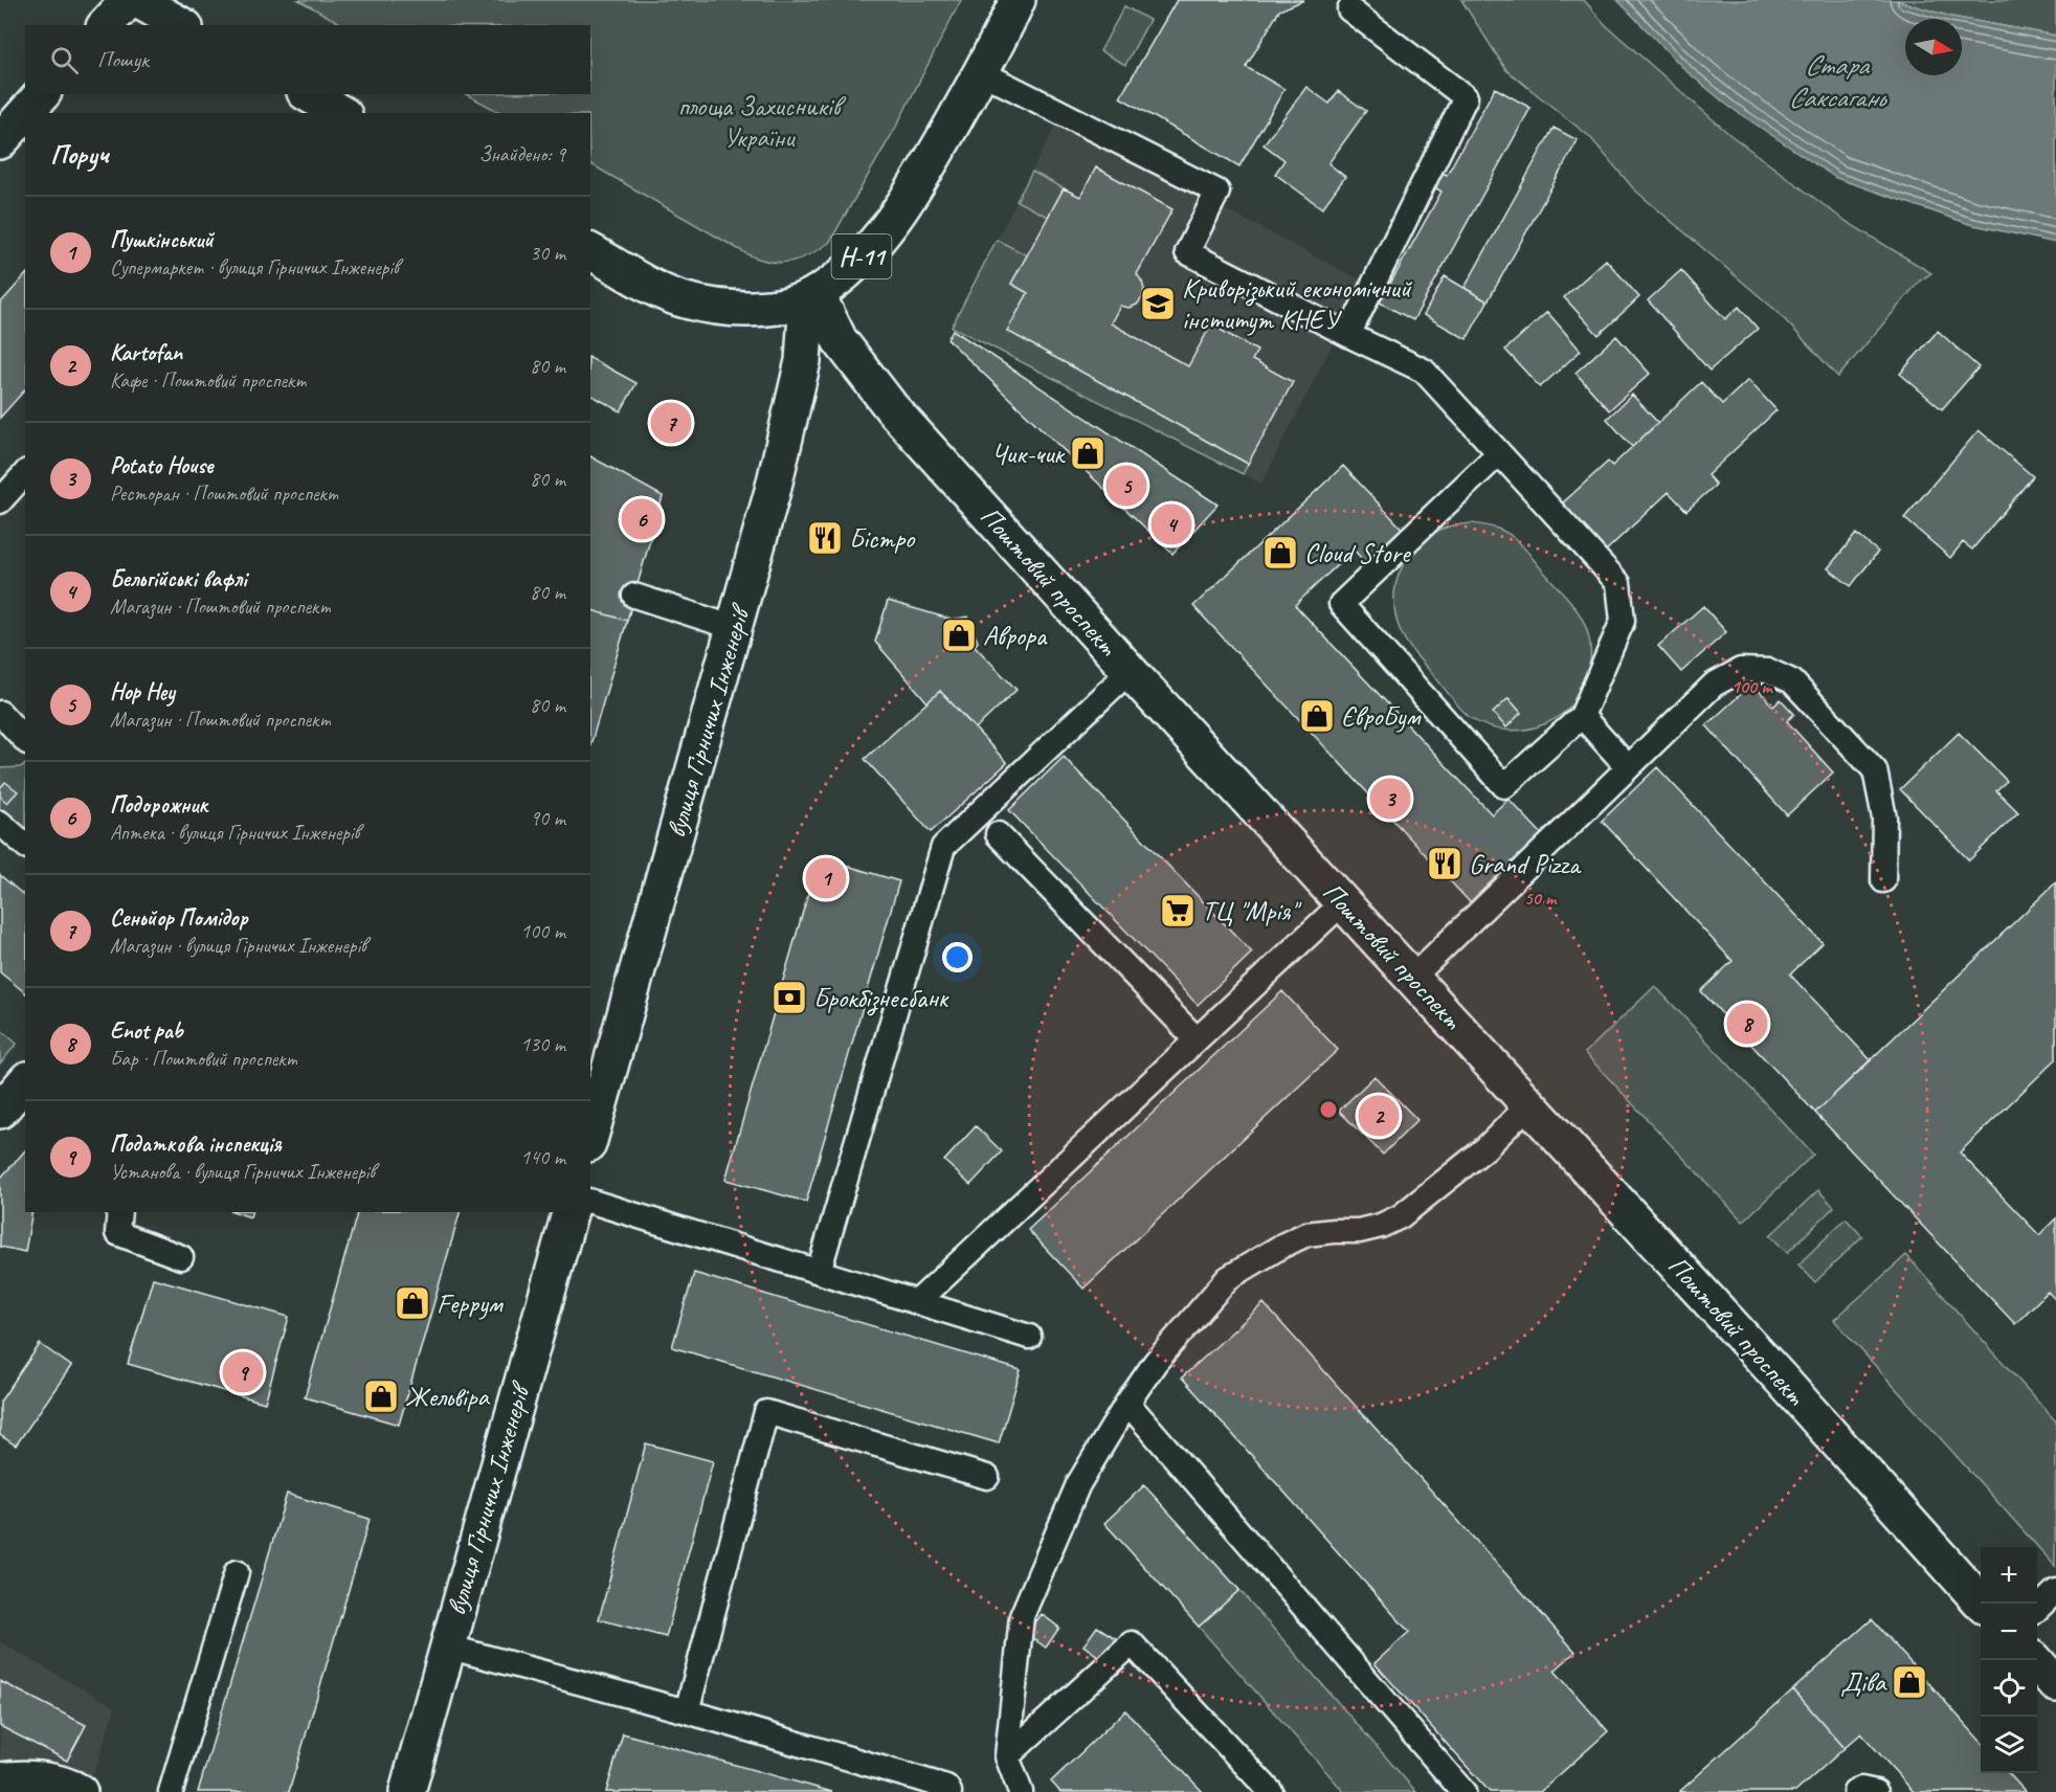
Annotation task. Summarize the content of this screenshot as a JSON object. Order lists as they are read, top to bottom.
{
  "streets": {
    "street": ["Н-11", "Поштовий проспект", "вулиця Гірничих Інженерів"]
  },
  "crossings": [
    ["Н-11", "Поштовий проспект"],
    ["Н-11", "вулиця Гірничих Інженерів"],
    ["Поштовий проспект", "вулиця Гірничих Інженерів"]
  ],
  "water": ["Стара Саксагань"],
  "parks": ["площа Захисників України"],
  "places": {
    "school or university": ["Криворізький економічний інститут КНЕУ"],
    "shop": [
      "Чик-чик",
      "Cloud Store",
      "Аврора",
      "ЄвроБум",
      "Fеррум",
      "Жельвіра",
      "Діва"
    ],
    "restaurant": ["Бістро", "Grand Pizza"],
    "supermarket": ["ТЦ \"Мрія\""],
    "bank": ["Брокбізнесбанк"]
  },
  "north": "right",
  "page": {
    "search": "Пошук",
    "heading": ["Поруч", "Знайдено: 9"],
    "list": [
      {
        "mark": "1",
        "name": "Пушкінський",
        "note": "Супермаркет · вулиця Гірничих Інженерів",
        "value": "30 m"
      },
      {
        "mark": "2",
        "name": "Kartofan",
        "note": "Кафе · Поштовий проспект",
        "value": "80 m"
      },
      {
        "mark": "3",
        "name": "Potato House",
        "note": "Ресторан · Поштовий проспект",
        "value": "80 m"
      },
      {
        "mark": "4",
        "name": "Бельгійські вафлі",
        "note": "Магазин · Поштовий проспект",
        "value": "80 m"
      },
      {
        "mark": "5",
        "name": "Hop Hey",
        "note": "Магазин · Поштовий проспект",
        "value": "80 m"
      },
      {
        "mark": "6",
        "name": "Подорожник",
        "note": "Аптека · вулиця Гірничих Інженерів",
        "value": "90 m"
      },
      {
        "mark": "7",
        "name": "Сеньйор Помідор",
        "note": "Магазин · вулиця Гірничих Інженерів",
        "value": "100 m"
      },
      {
        "mark": "8",
        "name": "Enot pab",
        "note": "Бар · Поштовий проспект",
        "value": "130 m"
      },
      {
        "mark": "9",
        "name": "Податкова інспекція",
        "note": "Установа · вулиця Гірничих Інженерів",
        "value": "140 m"
      }
    ],
    "pins": [
      "7",
      "5",
      "6",
      "4",
      "3",
      "1",
      "8",
      "2",
      "9"
    ],
    "map_buttons": ["+", "−"]
  },
  "rings": ["100 m", "50 m"]
}
